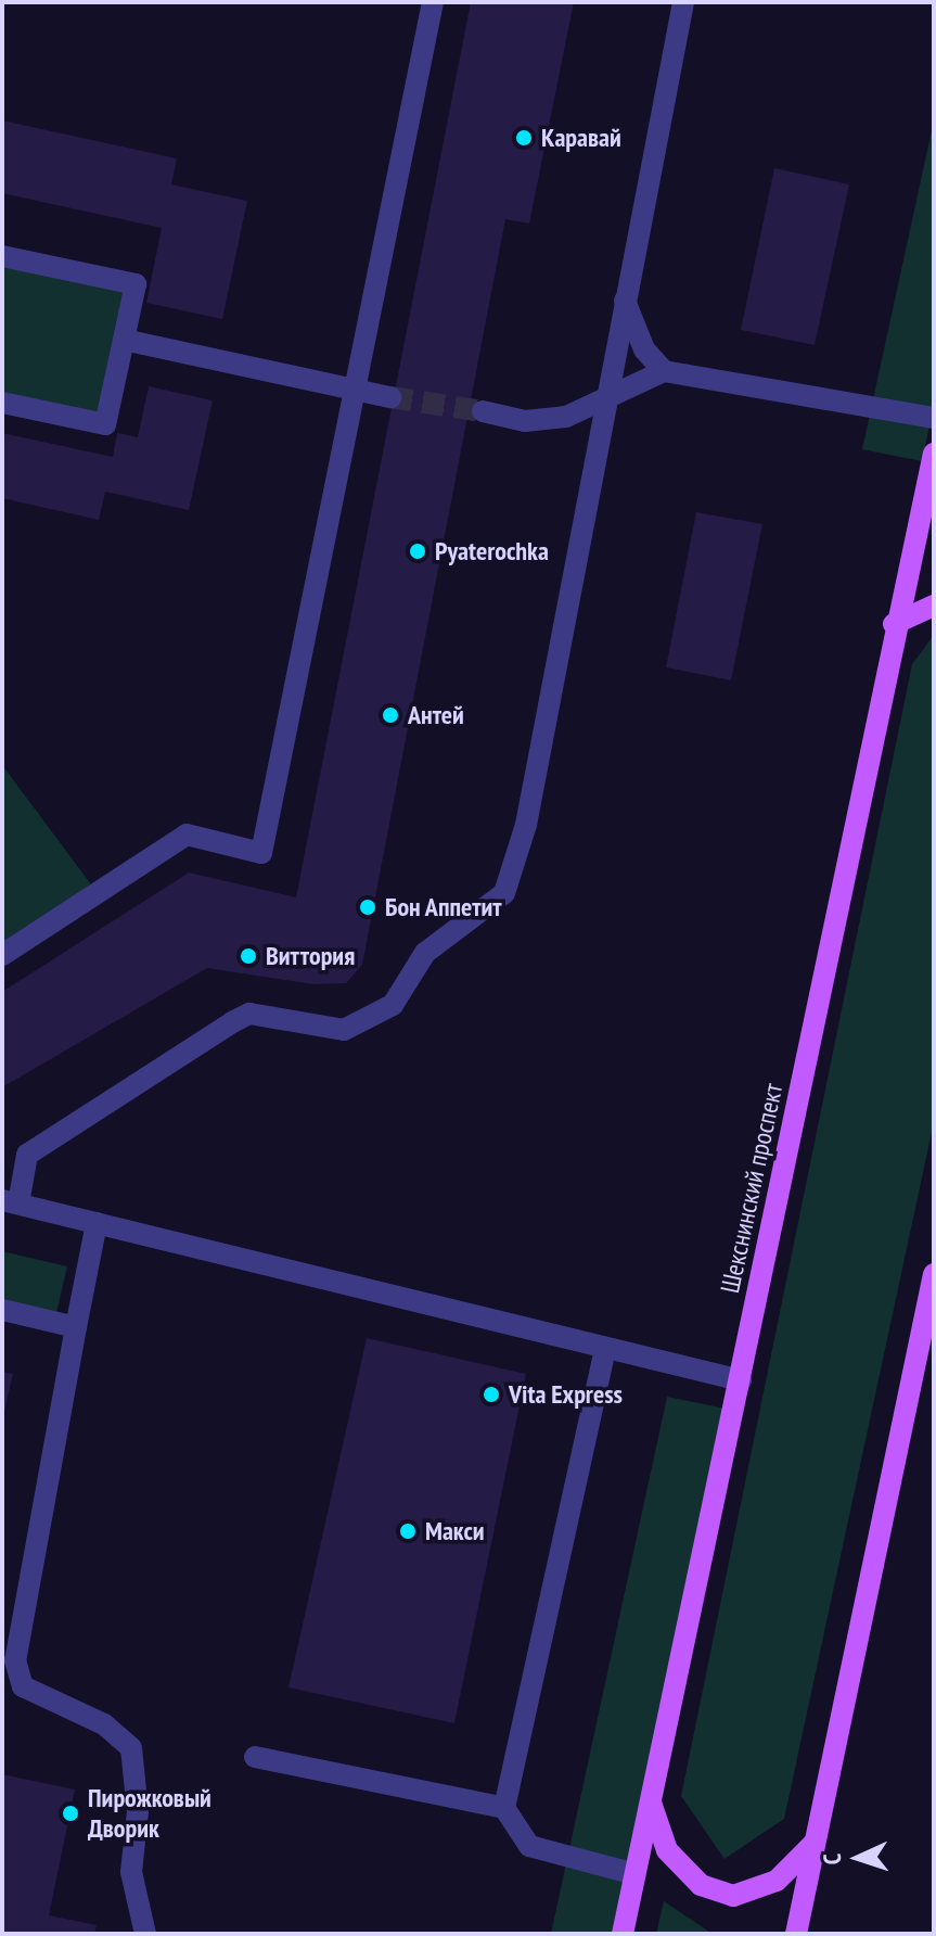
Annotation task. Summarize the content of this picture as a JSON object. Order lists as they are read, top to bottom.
{
  "streets": {
    "main road": ["Шекснинский проспект"]
  },
  "places": [
    "Каравай",
    "Pyaterochka",
    "Антей",
    "Бон Аппетит",
    "Виттория",
    "Vita Express",
    "Макси",
    "Пирожковый Дворик"
  ],
  "north": "left"
}
